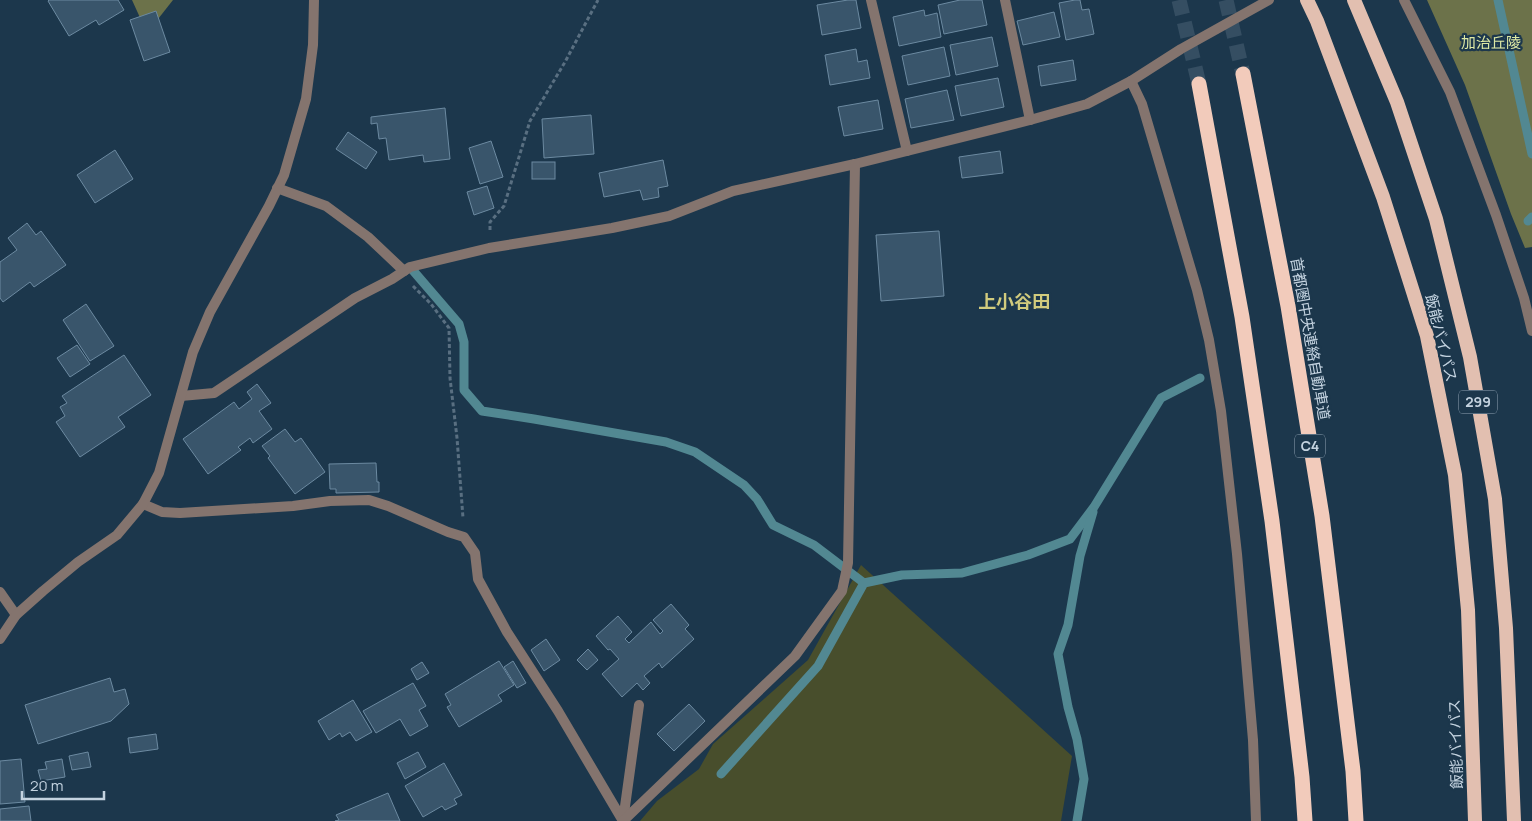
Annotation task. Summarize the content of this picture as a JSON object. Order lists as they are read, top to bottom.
{
  "streets": {
    "highway": [
      "飯能バイパス",
      "首都圏中央連絡自動車道",
      "299",
      "C4"
    ]
  },
  "districts": ["上小谷田"],
  "parks": ["加治丘陵"],
  "scale_bar": "20 m"
}
